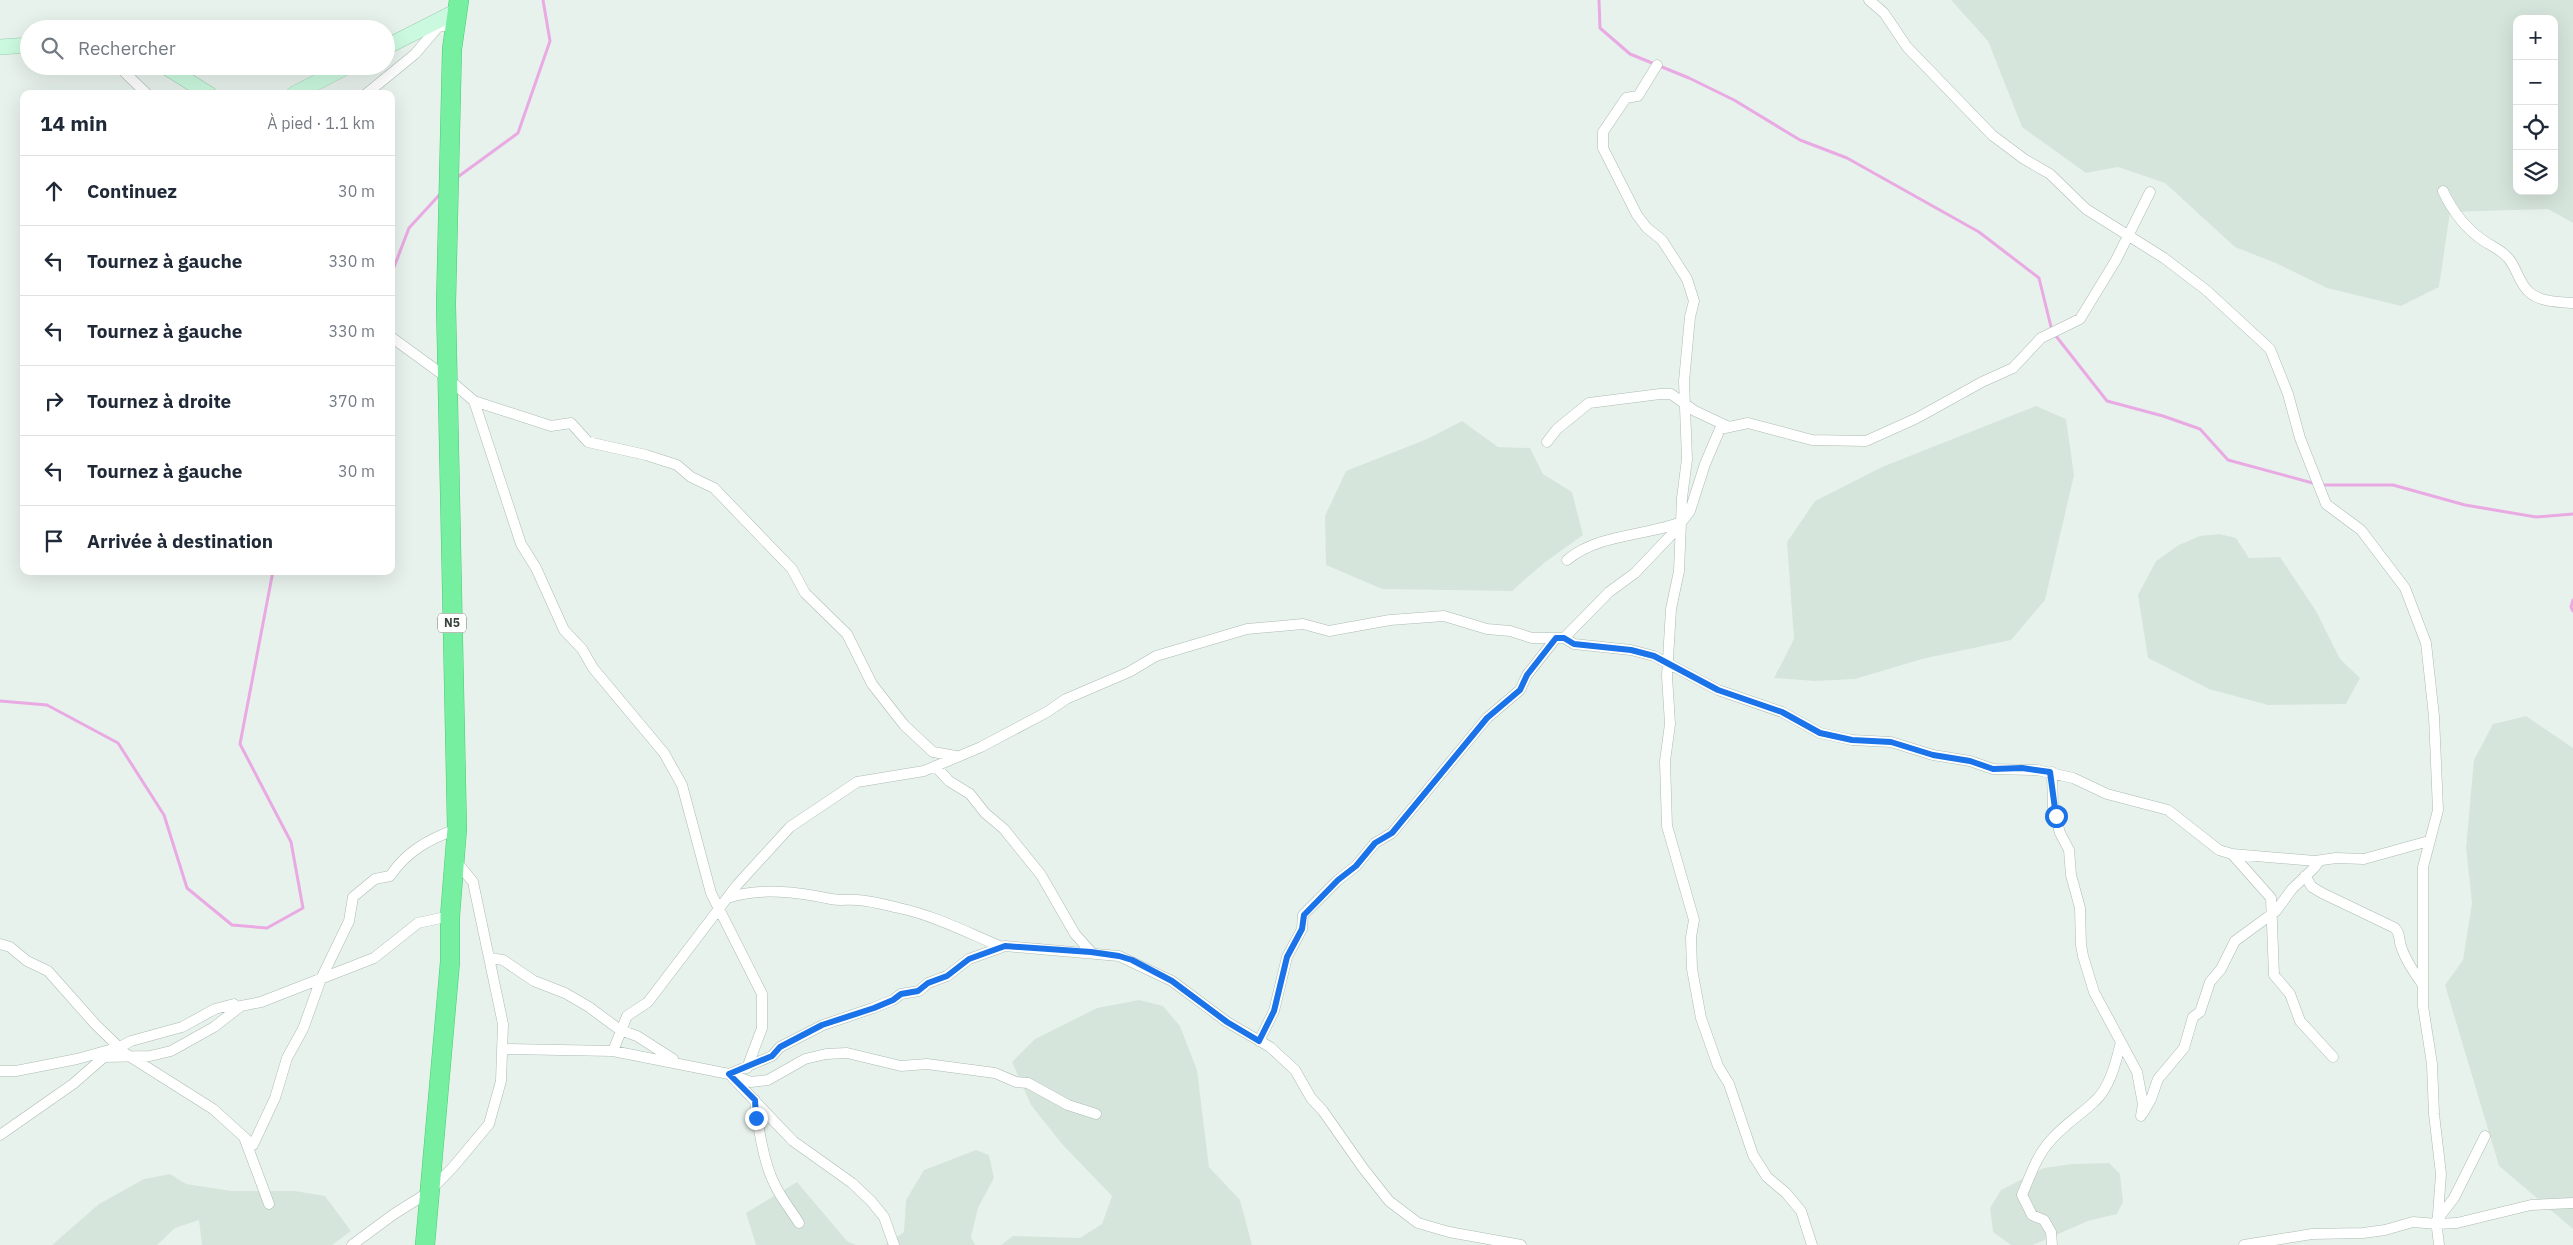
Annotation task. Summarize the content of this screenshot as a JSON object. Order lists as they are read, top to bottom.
{
  "streets": {
    "highway": ["N5"]
  },
  "page": {
    "map_buttons": ["+", "−"],
    "search": "Rechercher",
    "heading": ["14 min", "À pied · 1.1 km"],
    "list": [
      ["Continuez", "30 m"],
      ["Tournez à gauche", "330 m"],
      ["Tournez à gauche", "330 m"],
      ["Tournez à droite", "370 m"],
      ["Tournez à gauche", "30 m"],
      "Arrivée à destination"
    ]
  }
}
